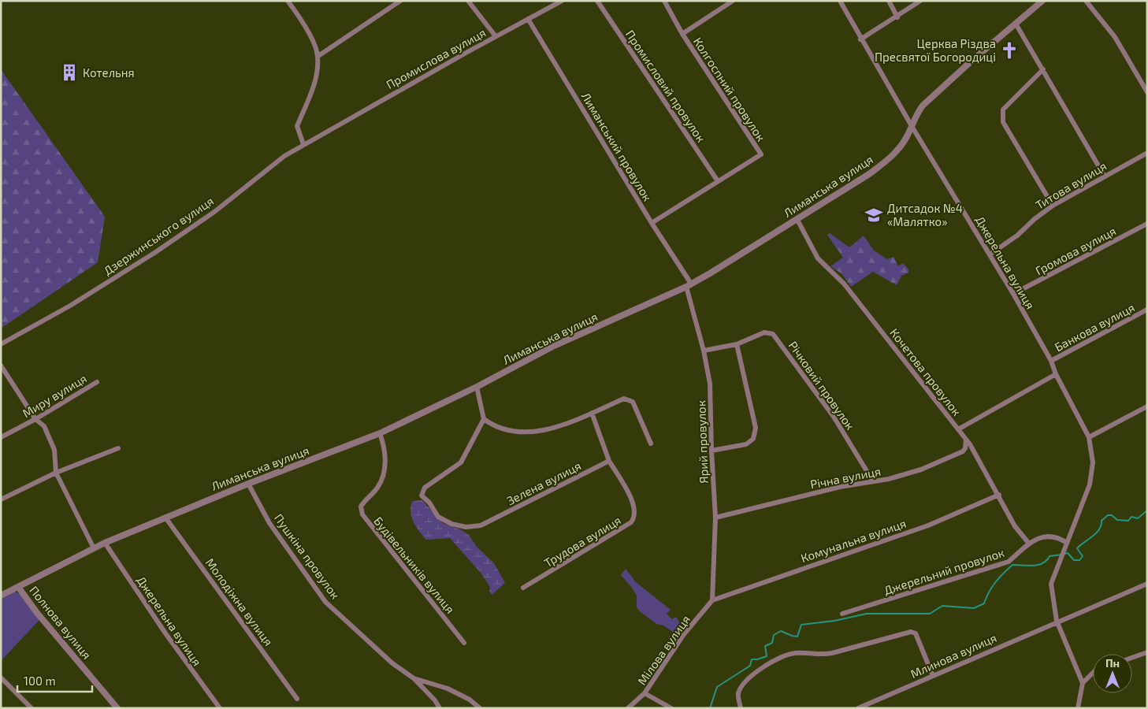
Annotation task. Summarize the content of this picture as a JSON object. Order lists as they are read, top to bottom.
{
  "streets": {
    "street": [
      "Промислова вулиця",
      "Промисловий провулок",
      "Колгоспний провулок",
      "Лиманський провулок",
      "Титова вулиця",
      "Лиманська вулиця",
      "Дзержинського вулиця",
      "Громова вулиця",
      "Джерельна вулиця",
      "Банкова вулиця",
      "Кочетова провулок",
      "Річковий провулок",
      "Миру вулиця",
      "Ярий провулок",
      "Річна вулиця",
      "Зелена вулиця",
      "Комунальна вулиця",
      "Трудова вулиця",
      "Пушкіна провулок",
      "Будівельників вулиця",
      "Джерельний провулок",
      "Молодіжна вулиця",
      "Полнова вулиця",
      "Мілова вулиця",
      "Млинова вулиця"
    ]
  },
  "crossings": [
    ["Промислова вулиця", "Лиманський провулок"],
    ["Промислова вулиця", "Дзержинського вулиця"],
    ["Промисловий провулок", "Колгоспний провулок"],
    ["Лиманський провулок", "Лиманська вулиця"],
    ["Лиманський провулок", "Ярий провулок"],
    ["Титова вулиця", "Джерельна вулиця"],
    ["Лиманська вулиця", "Джерельна вулиця"],
    ["Лиманська вулиця", "Кочетова провулок"],
    ["Лиманська вулиця", "Ярий провулок"],
    ["Лиманська вулиця", "Пушкіна провулок"],
    ["Лиманська вулиця", "Будівельників вулиця"],
    ["Лиманська вулиця", "Молодіжна вулиця"],
    ["Лиманська вулиця", "Полнова вулиця"],
    ["Громова вулиця", "Джерельна вулиця"],
    ["Джерельна вулиця", "Банкова вулиця"],
    ["Джерельна вулиця", "Джерельний провулок"],
    ["Джерельна вулиця", "Млинова вулиця"],
    ["Кочетова провулок", "Річна вулиця"],
    ["Кочетова провулок", "Комунальна вулиця"],
    ["Кочетова провулок", "Джерельний провулок"],
    ["Річковий провулок", "Ярий провулок"],
    ["Річковий провулок", "Річна вулиця"],
    ["Ярий провулок", "Річна вулиця"],
    ["Ярий провулок", "Комунальна вулиця"],
    ["Ярий провулок", "Мілова вулиця"],
    ["Зелена вулиця", "Трудова вулиця"],
    ["Комунальна вулиця", "Мілова вулиця"]
  ],
  "places": {
    "church": ["Церква Різдва Пресвятої Богородиці"],
    "building": ["Котельня"],
    "school or university": ["Дитсадок №4 «Малятко»"]
  },
  "scale_bar": "100 m",
  "north": "top"
}
